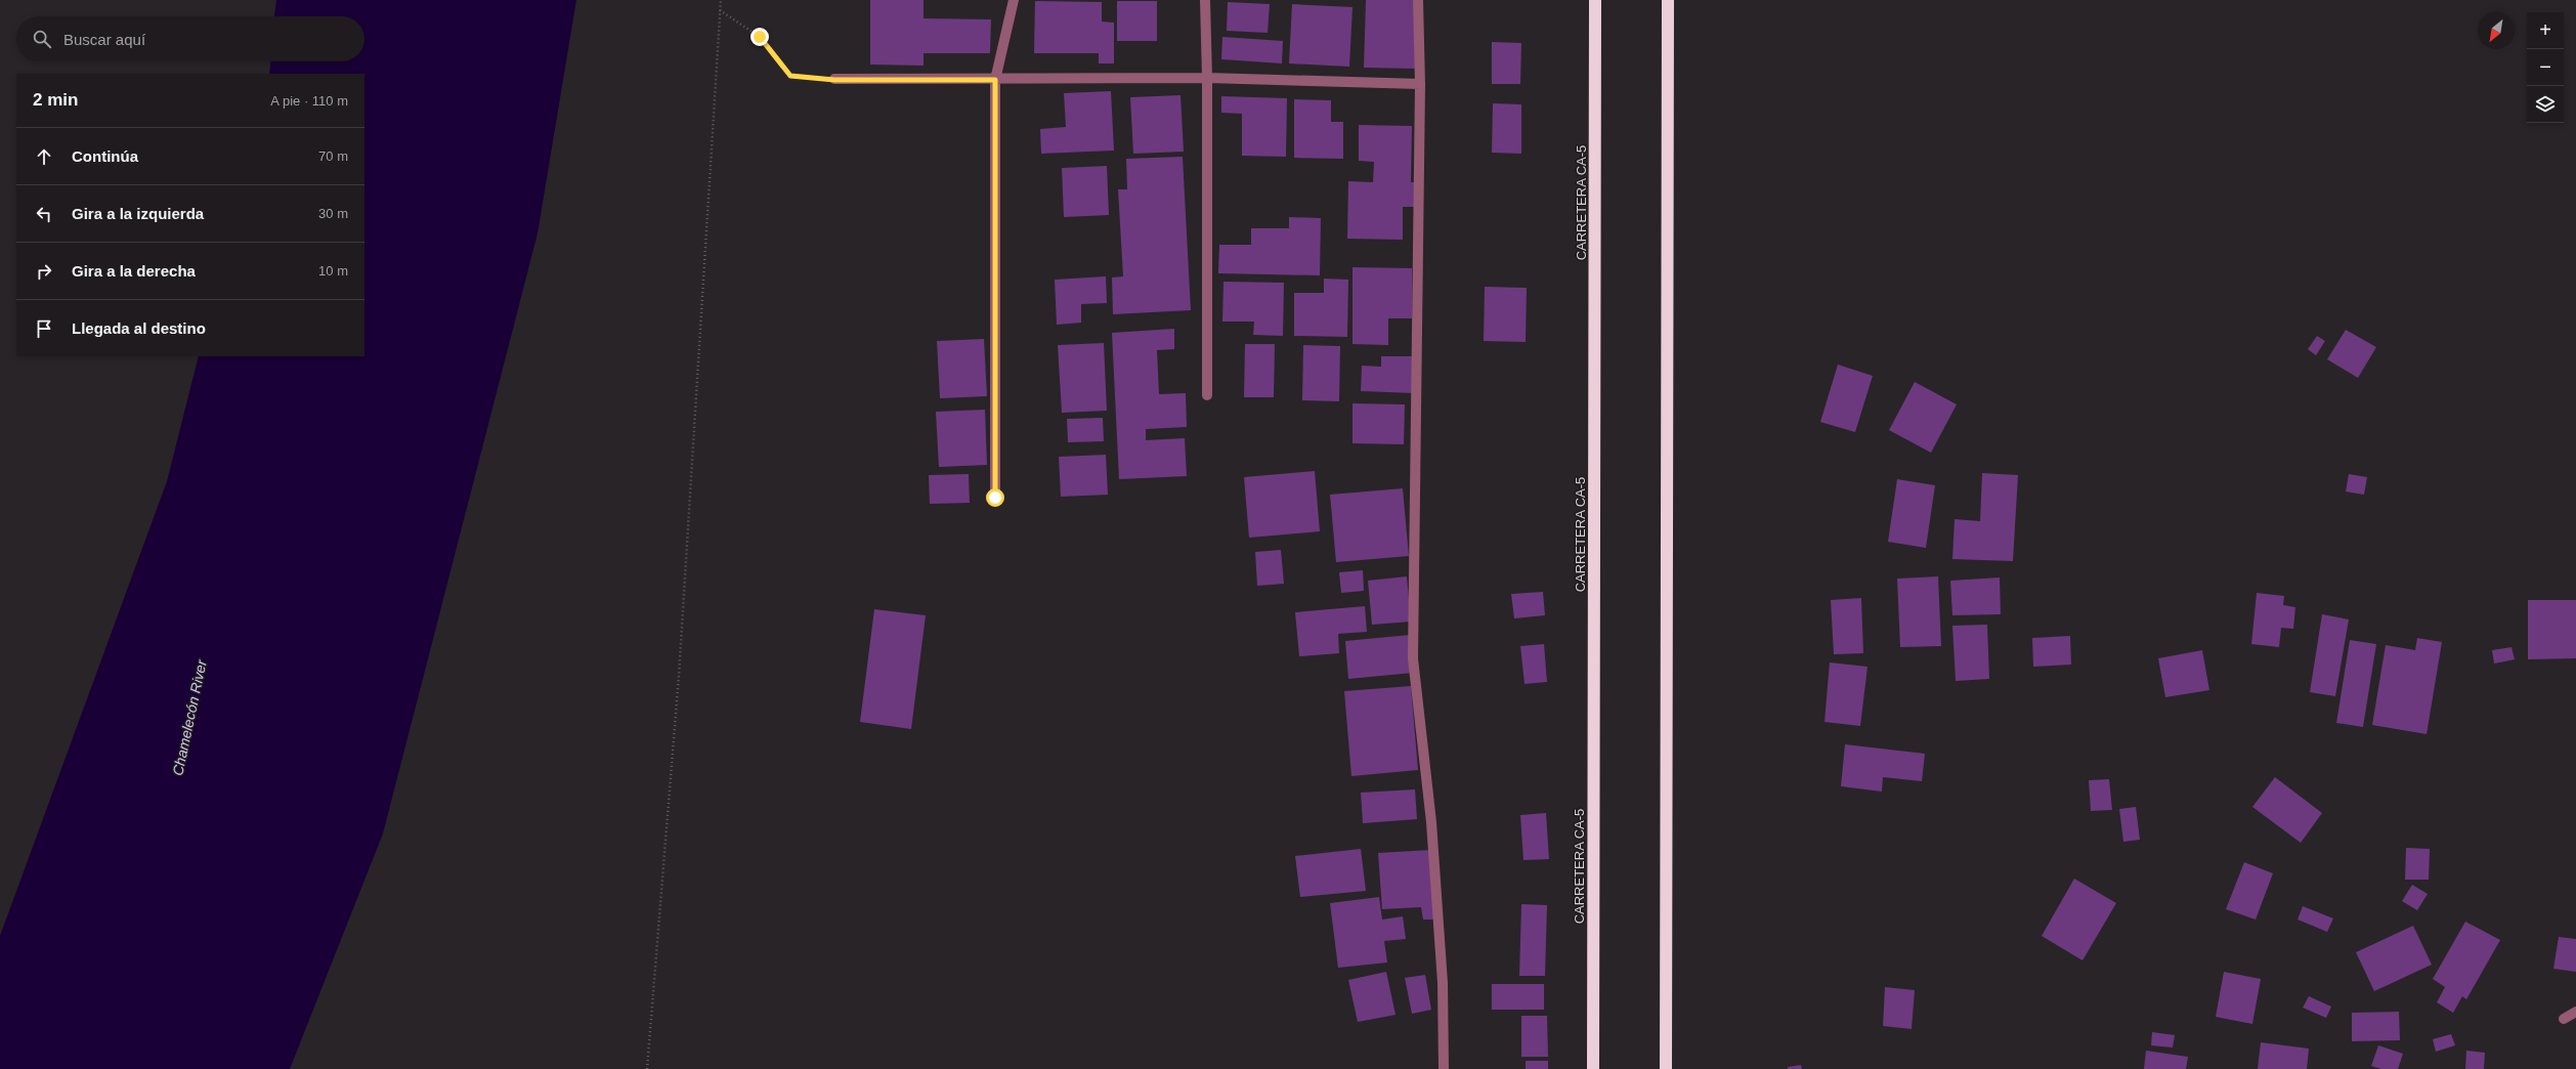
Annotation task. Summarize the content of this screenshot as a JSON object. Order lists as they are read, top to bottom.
{
  "streets": {
    "highway": ["CARRETERA CA-5"]
  },
  "water": ["Chamelecón River"],
  "north": "bottom left",
  "page": {
    "map_buttons": ["+", "−"],
    "search": "Buscar aquí",
    "heading": ["2 min", "A pie · 110 m"],
    "list": [
      ["Continúa", "70 m"],
      ["Gira a la izquierda", "30 m"],
      ["Gira a la derecha", "10 m"],
      "Llegada al destino"
    ]
  }
}
